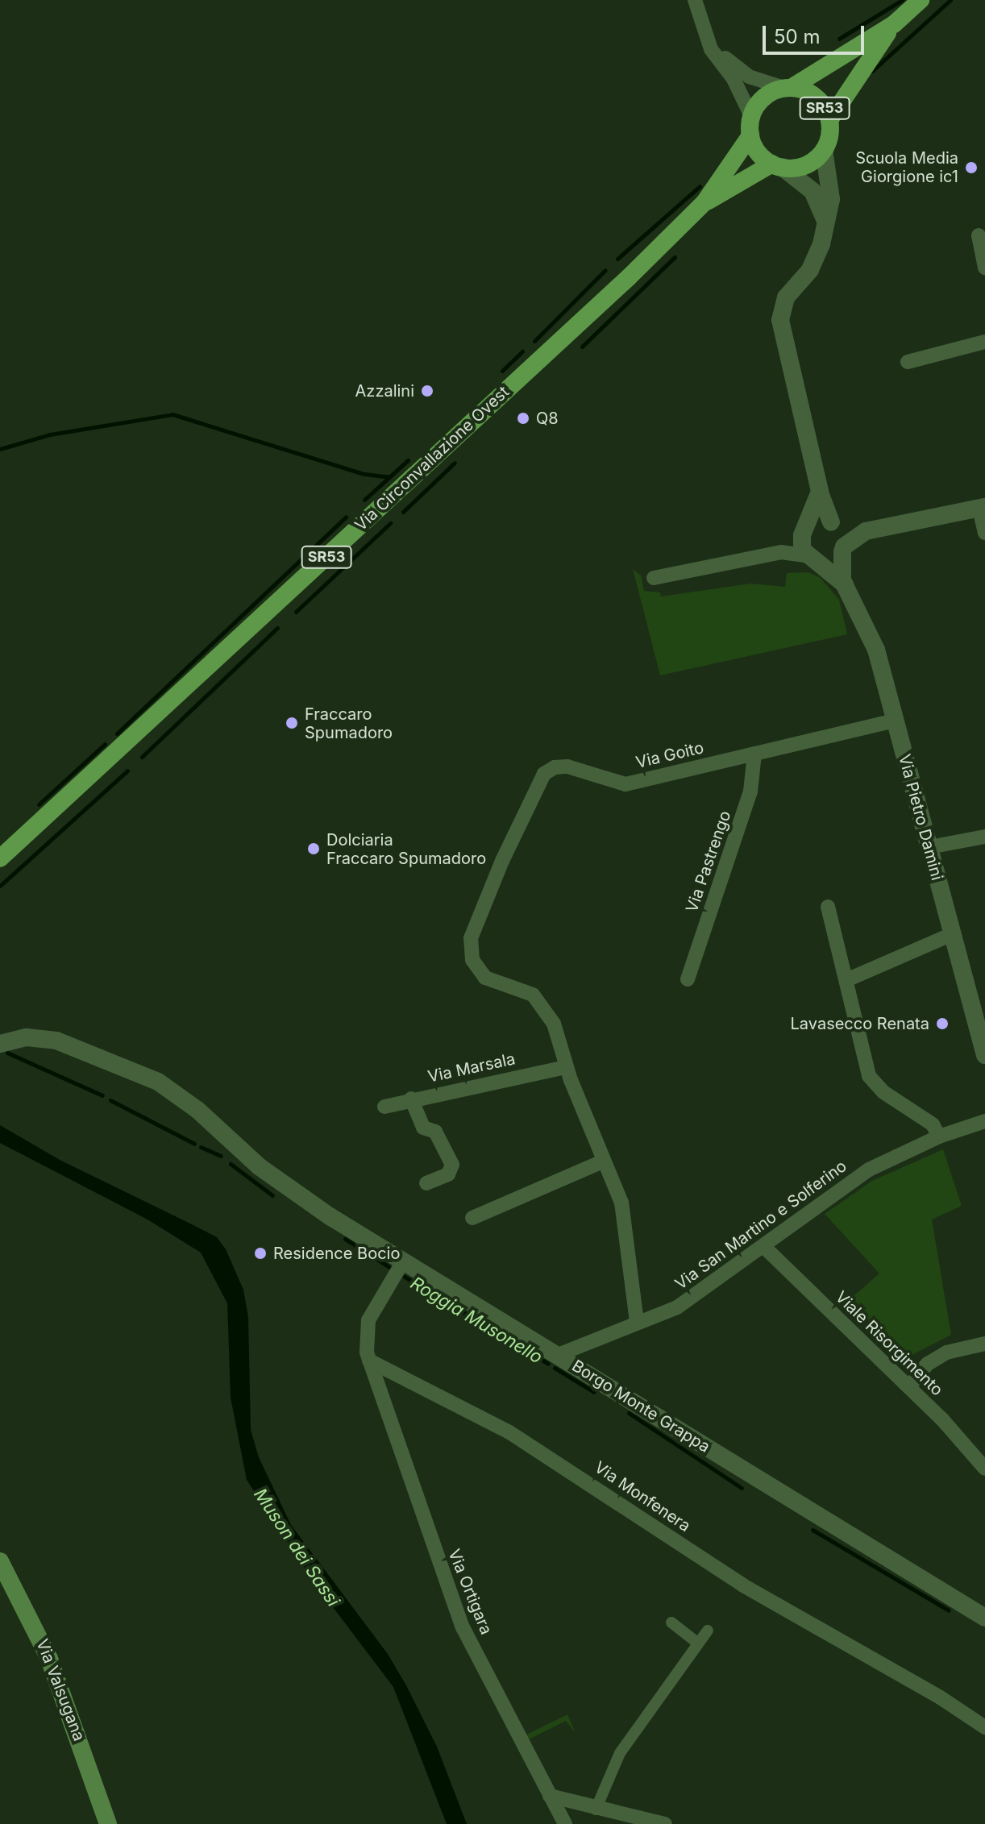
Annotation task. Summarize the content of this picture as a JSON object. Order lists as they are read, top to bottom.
{
  "streets": {
    "main road": ["SR53", "Via Circonvallazione Ovest", "Via Valsugana"],
    "street": [
      "Via Goito",
      "Via Pietro Damini",
      "Via Pastrengo",
      "Via Marsala",
      "Via San Martino e Solferino",
      "Viale Risorgimento",
      "Borgo Monte Grappa",
      "Via Monfenera",
      "Via Ortigara"
    ]
  },
  "crossings": [
    ["SR53", "Via Circonvallazione Ovest"],
    ["Via Goito", "Via Pietro Damini"],
    ["Via Goito", "Via Pastrengo"],
    ["Via Goito", "Via Marsala"],
    ["Via San Martino e Solferino", "Viale Risorgimento"],
    ["Via San Martino e Solferino", "Borgo Monte Grappa"],
    ["Via Monfenera", "Via Ortigara"]
  ],
  "water": ["Roggia Musonello", "Muson dei Sassi"],
  "places": [
    "Scuola Media Giorgione ic1",
    "Azzalini",
    "Q8",
    "Fraccaro Spumadoro",
    "Dolciaria Fraccaro Spumadoro",
    "Lavasecco Renata",
    "Residence Bocio"
  ],
  "scale_bar": "50 m"
}
